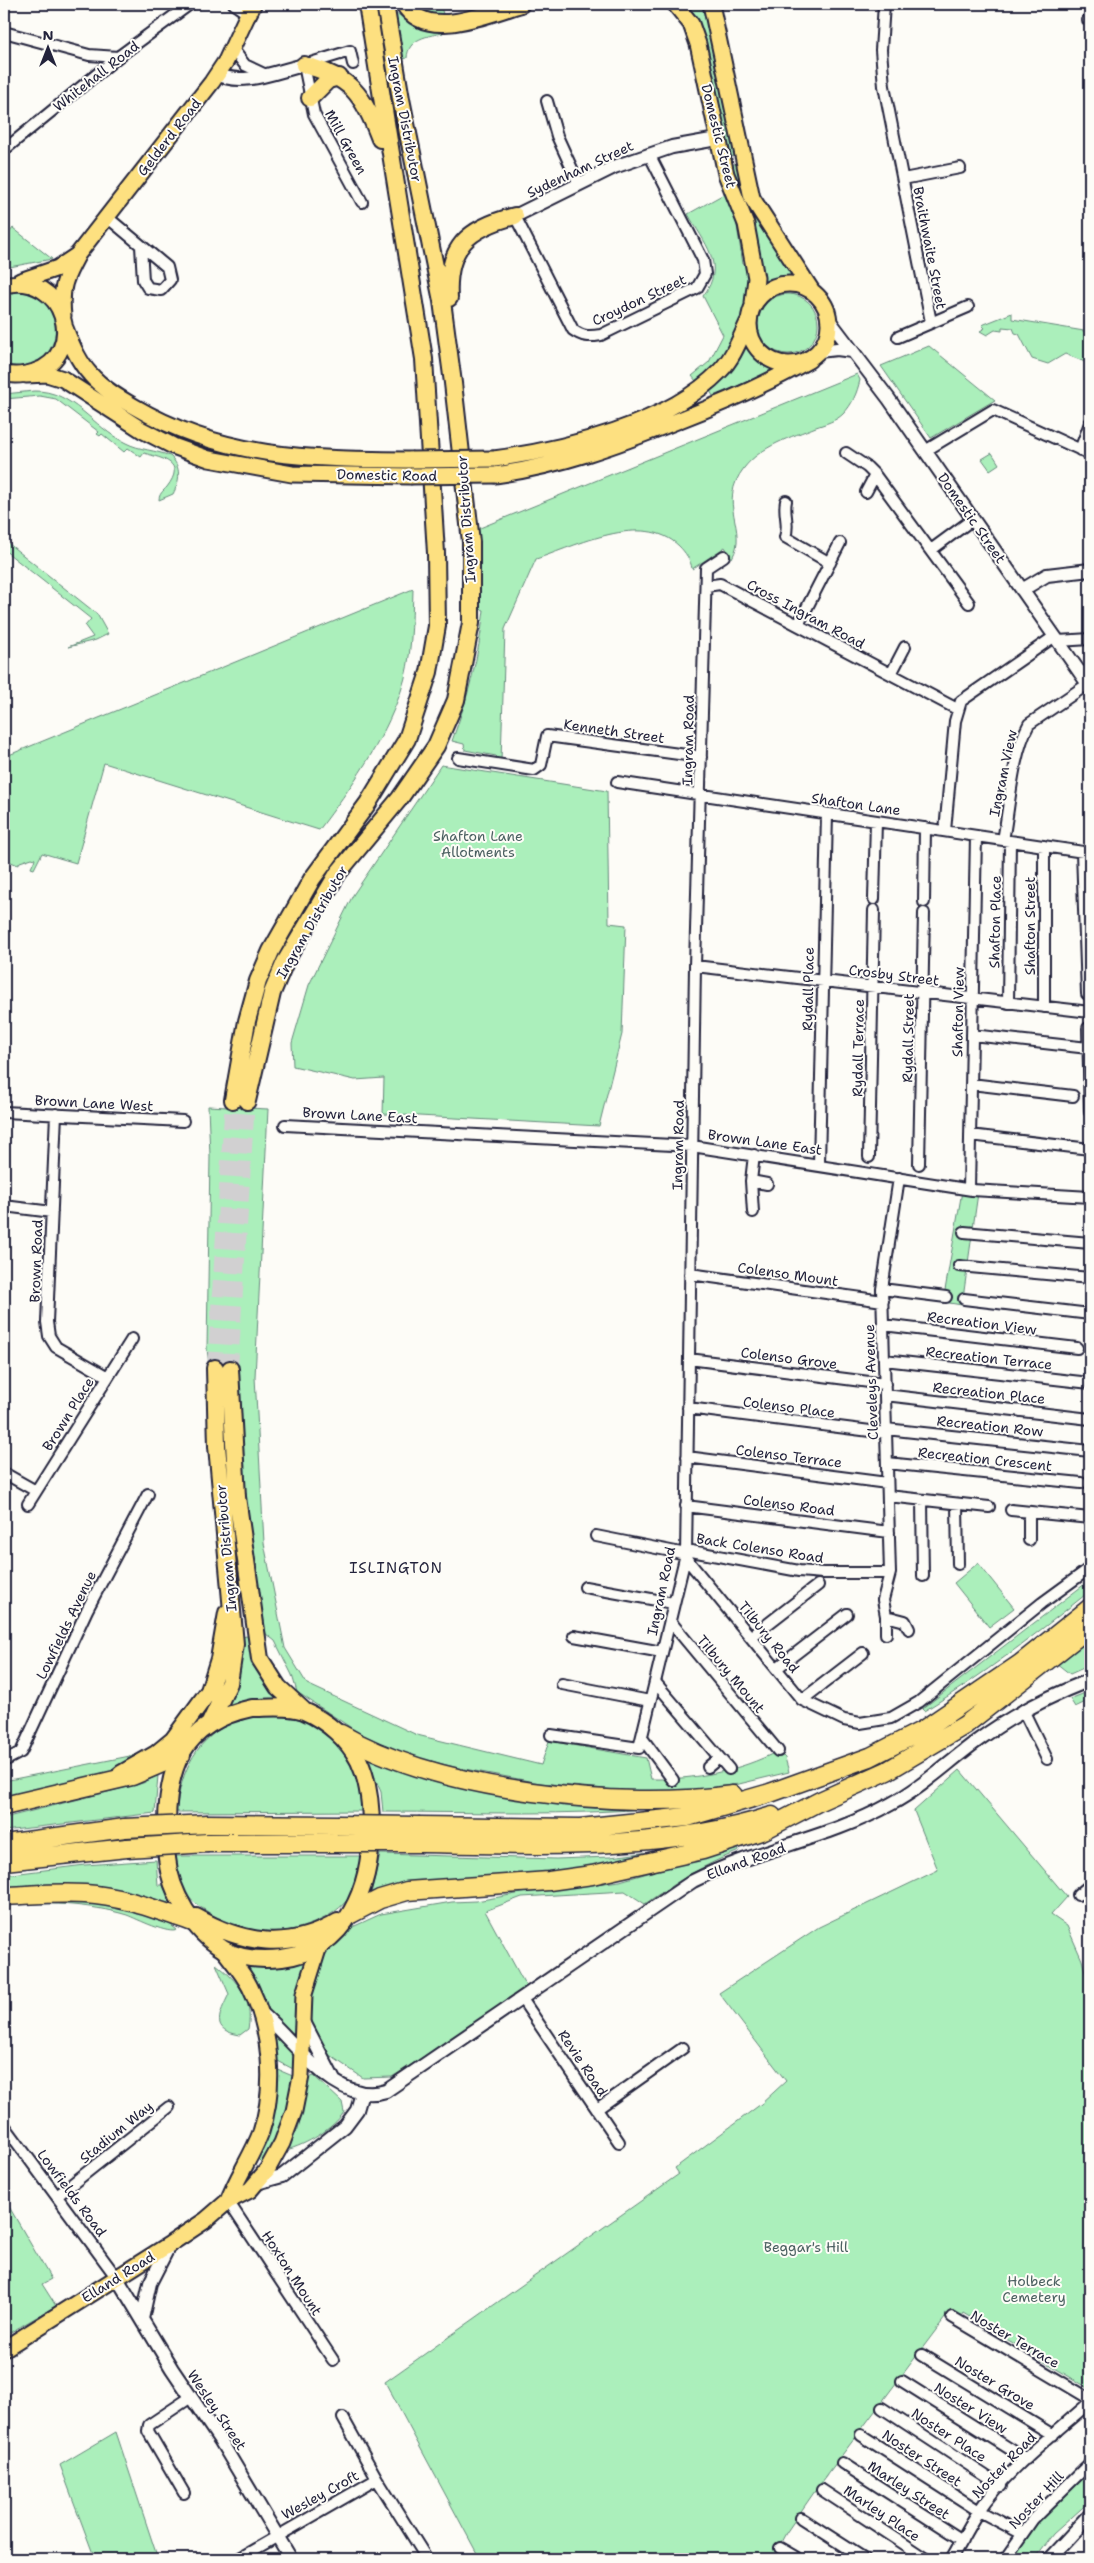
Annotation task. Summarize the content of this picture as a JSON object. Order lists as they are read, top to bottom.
{
  "streets": {
    "highway": ["Ingram Distributor"],
    "main road": [
      "Domestic Street",
      "Gelderd Road",
      "Domestic Road",
      "Elland Road"
    ],
    "street": [
      "Whitehall Road",
      "Mill Green",
      "Sydenham Street",
      "Braithwaite Street",
      "Croydon Street",
      "Cross Ingram Road",
      "Kenneth Street",
      "Ingram Road",
      "Ingram View",
      "Shafton Lane",
      "Shafton Place",
      "Shafton Street",
      "Crosby Street",
      "Rydall Place",
      "Shafton View",
      "Rydall Street",
      "Rydall Terrace",
      "Brown Lane West",
      "Brown Lane East",
      "Brown Road",
      "Colenso Mount",
      "Recreation View",
      "Colenso Grove",
      "Recreation Terrace",
      "Cleveleys Avenue",
      "Recreation Place",
      "Colenso Place",
      "Brown Place",
      "Recreation Row",
      "Colenso Terrace",
      "Recreation Crescent",
      "Colenso Road",
      "Back Colenso Road",
      "Lowfields Avenue",
      "Tilbury Road",
      "Tilbury Mount",
      "Revie Road",
      "Stadium Way",
      "Lowfields Road",
      "Hoxton Mount",
      "Noster Terrace",
      "Noster Grove",
      "Noster View",
      "Wesley Street",
      "Noster Place",
      "Noster Street",
      "Noster Road",
      "Marley Street",
      "Wesley Croft",
      "Noster Hill",
      "Marley Place"
    ]
  },
  "crossings": [
    ["Domestic Street", "Sydenham Street"],
    ["Domestic Street", "Domestic Road"],
    ["Domestic Street", "Ingram View"],
    ["Gelderd Road", "Domestic Road"],
    ["Sydenham Street", "Croydon Street"],
    ["Cross Ingram Road", "Ingram Road"],
    ["Kenneth Street", "Ingram Road"],
    ["Ingram Road", "Shafton Lane"],
    ["Ingram Road", "Crosby Street"],
    ["Ingram Road", "Brown Lane East"],
    ["Ingram Road", "Colenso Mount"],
    ["Ingram Road", "Colenso Grove"],
    ["Ingram Road", "Colenso Place"],
    ["Ingram Road", "Colenso Terrace"],
    ["Ingram Road", "Colenso Road"],
    ["Ingram Road", "Back Colenso Road"],
    ["Ingram Road", "Tilbury Road"],
    ["Ingram Road", "Tilbury Mount"],
    ["Ingram View", "Shafton Lane"],
    ["Ingram View", "Shafton Place"],
    ["Shafton Lane", "Shafton Place"],
    ["Shafton Lane", "Shafton Street"],
    ["Shafton Lane", "Rydall Place"],
    ["Shafton Lane", "Shafton View"],
    ["Shafton Lane", "Rydall Street"],
    ["Shafton Place", "Crosby Street"],
    ["Shafton Street", "Crosby Street"],
    ["Crosby Street", "Rydall Place"],
    ["Crosby Street", "Shafton View"],
    ["Crosby Street", "Rydall Street"],
    ["Crosby Street", "Rydall Terrace"],
    ["Rydall Place", "Brown Lane East"],
    ["Shafton View", "Brown Lane East"],
    ["Brown Lane West", "Brown Road"],
    ["Brown Lane East", "Cleveleys Avenue"],
    ["Brown Road", "Brown Place"],
    ["Colenso Mount", "Cleveleys Avenue"],
    ["Recreation View", "Cleveleys Avenue"],
    ["Colenso Grove", "Cleveleys Avenue"],
    ["Recreation Terrace", "Cleveleys Avenue"],
    ["Cleveleys Avenue", "Recreation Place"],
    ["Cleveleys Avenue", "Colenso Place"],
    ["Cleveleys Avenue", "Recreation Row"],
    ["Cleveleys Avenue", "Colenso Terrace"],
    ["Cleveleys Avenue", "Recreation Crescent"],
    ["Cleveleys Avenue", "Colenso Road"],
    ["Cleveleys Avenue", "Back Colenso Road"],
    ["Colenso Place", "Recreation Row"],
    ["Back Colenso Road", "Tilbury Road"],
    ["Elland Road", "Revie Road"],
    ["Elland Road", "Lowfields Road"],
    ["Elland Road", "Hoxton Mount"],
    ["Elland Road", "Wesley Street"],
    ["Stadium Way", "Lowfields Road"],
    ["Lowfields Road", "Wesley Street"],
    ["Noster Terrace", "Noster Road"],
    ["Noster Grove", "Noster Road"],
    ["Noster View", "Noster Road"],
    ["Wesley Street", "Wesley Croft"],
    ["Noster Place", "Noster Road"],
    ["Noster Street", "Noster Road"],
    ["Noster Street", "Noster Hill"],
    ["Noster Road", "Marley Street"]
  ],
  "districts": ["ISLINGTON"],
  "parks": ["Shafton Lane Allotments", "Beggar's Hill", "Holbeck Cemetery"],
  "north": "top"
}
